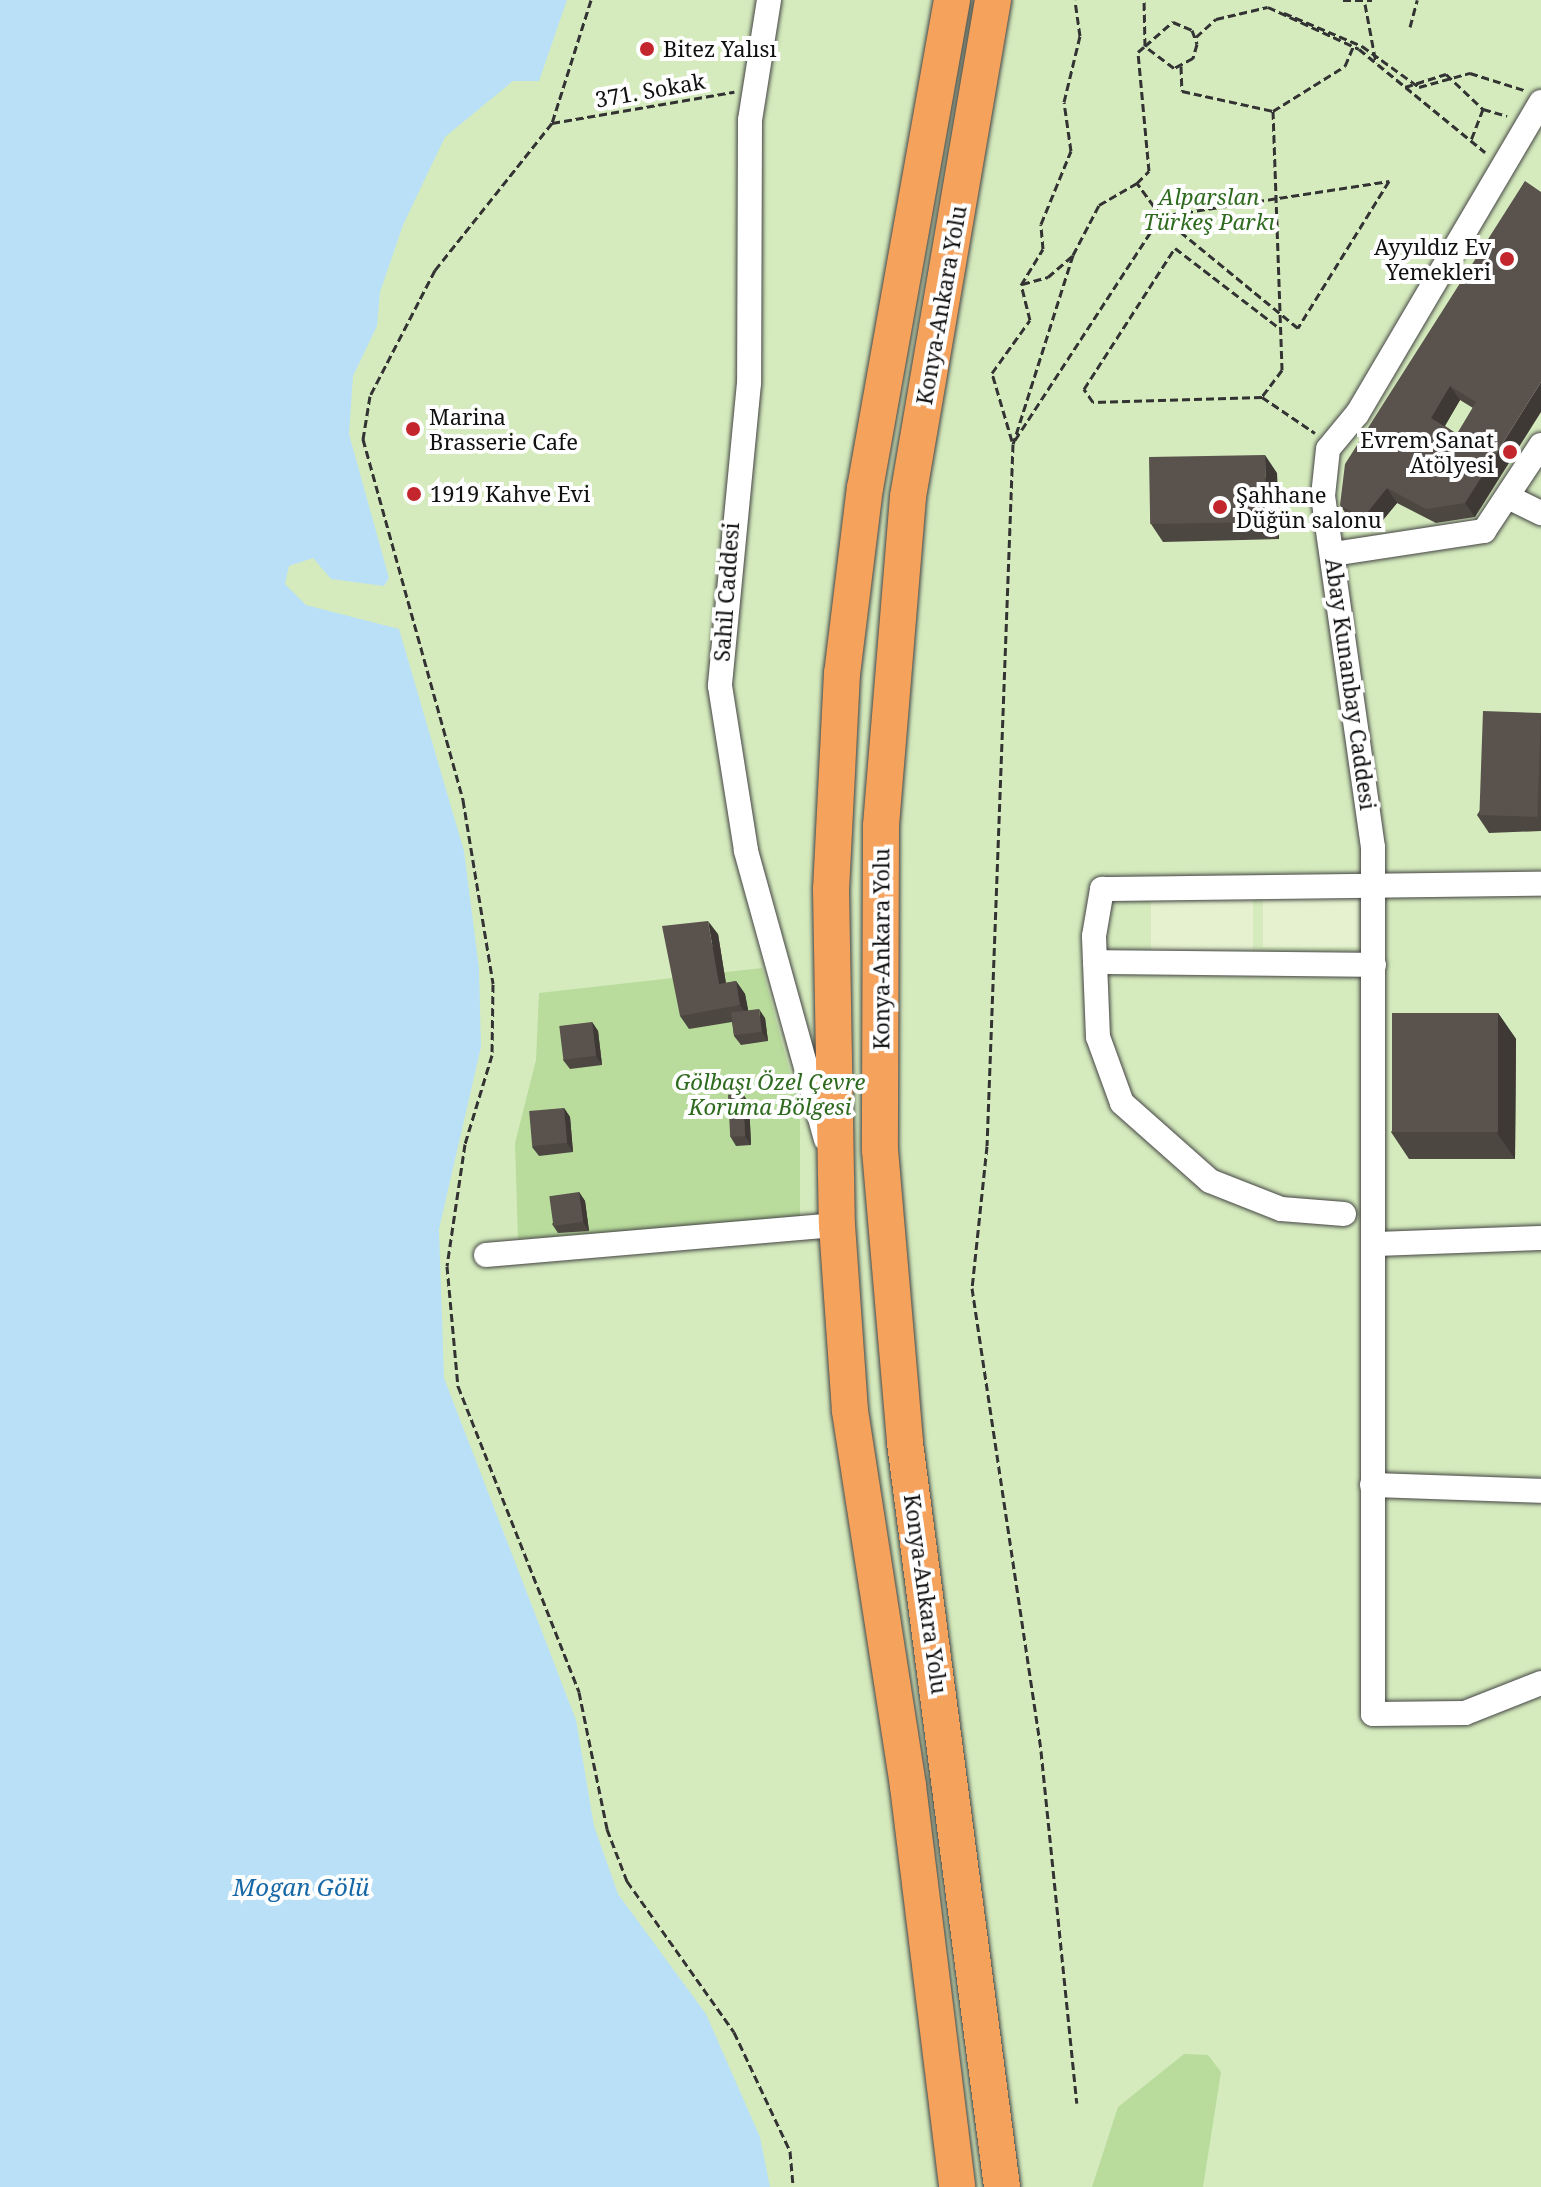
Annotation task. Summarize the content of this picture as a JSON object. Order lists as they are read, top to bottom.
{
  "streets": {
    "highway": ["Konya-Ankara Yolu"],
    "street": ["Sahil Caddesi", "Abay Kunanbay Caddesi"],
    "path": ["371. Sokak"]
  },
  "crossings": [
    ["371. Sokak", "Sahil Caddesi"]
  ],
  "water": ["Mogan Gölü"],
  "parks": ["Alparslan Türkeş Parkı", "Gölbaşı Özel Çevre Koruma Bölgesi"],
  "places": [
    "Bitez Yalısı",
    "Ayyıldız Ev Yemekleri",
    "Marina Brasserie Cafe",
    "Evrem Sanat Atölyesi",
    "1919 Kahve Evi",
    "Şahhane Düğün salonu"
  ]
}
